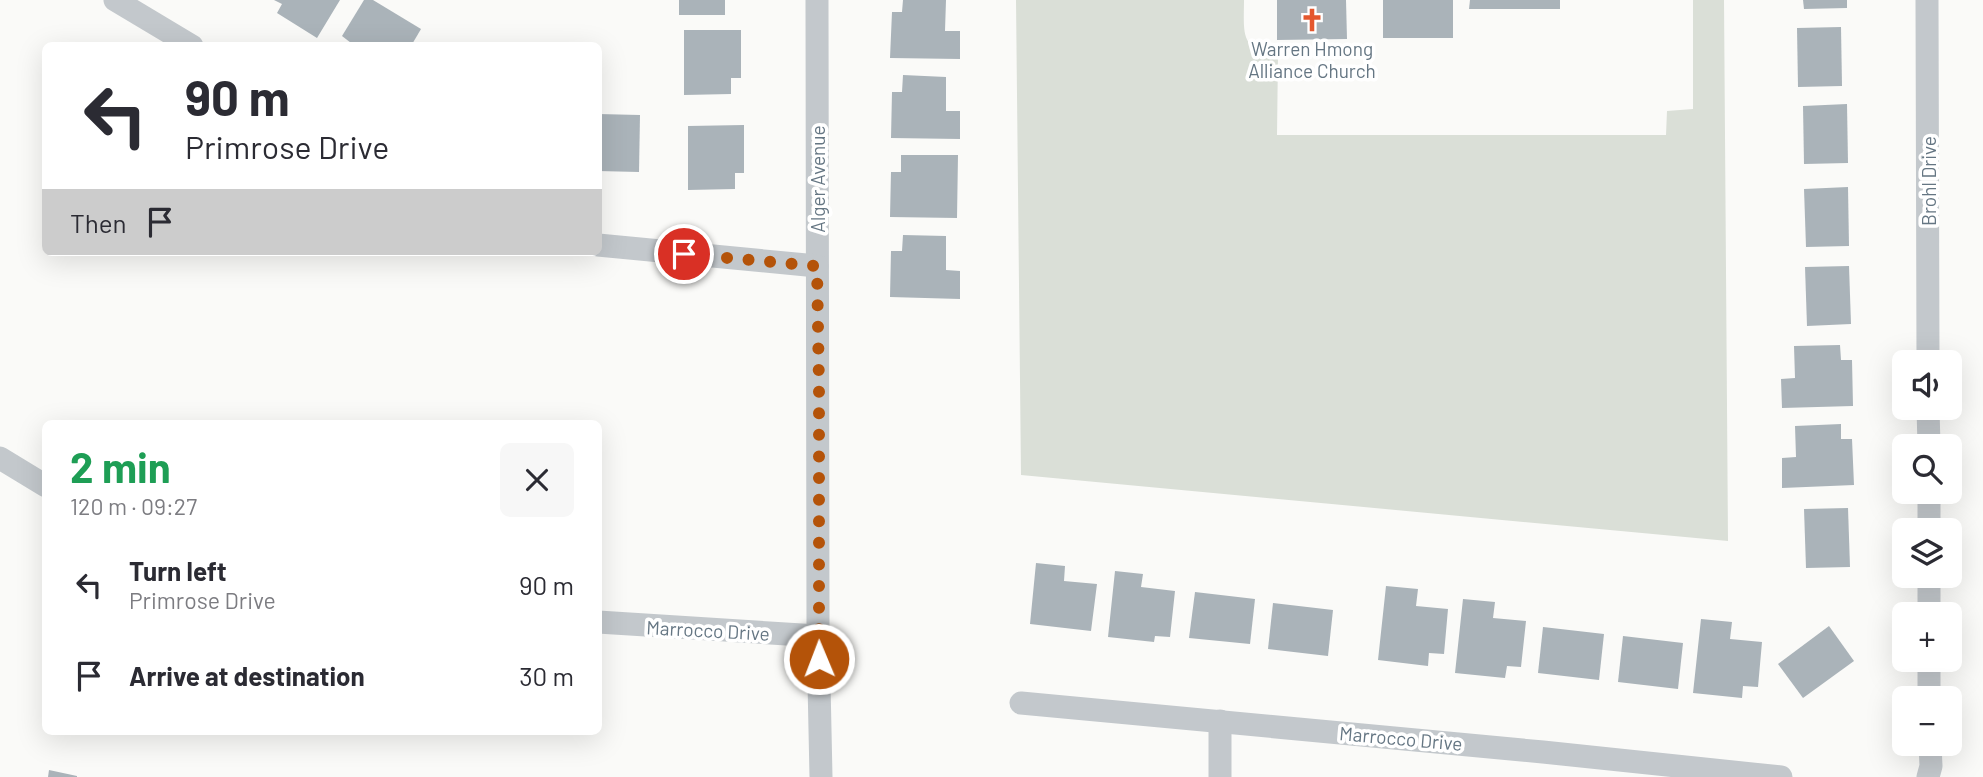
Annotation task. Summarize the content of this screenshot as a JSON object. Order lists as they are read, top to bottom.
{
  "streets": {
    "street": ["Alger Avenue", "Brohl Drive", "Marrocco Drive"]
  },
  "crossings": [
    ["Alger Avenue", "Marrocco Drive"]
  ],
  "places": {
    "church": ["Warren Hmong Alliance Church"]
  },
  "page": {
    "turn": ["90 m", "Primrose Drive"],
    "then": "Then",
    "map_buttons": ["+", "−"],
    "heading": ["2 min", "120 m · 09:27"],
    "list": [
      {
        "name": "Turn left",
        "note": "Primrose Drive",
        "value": "90 m"
      },
      {
        "name": "Arrive at destination",
        "value": "30 m"
      }
    ]
  }
}
